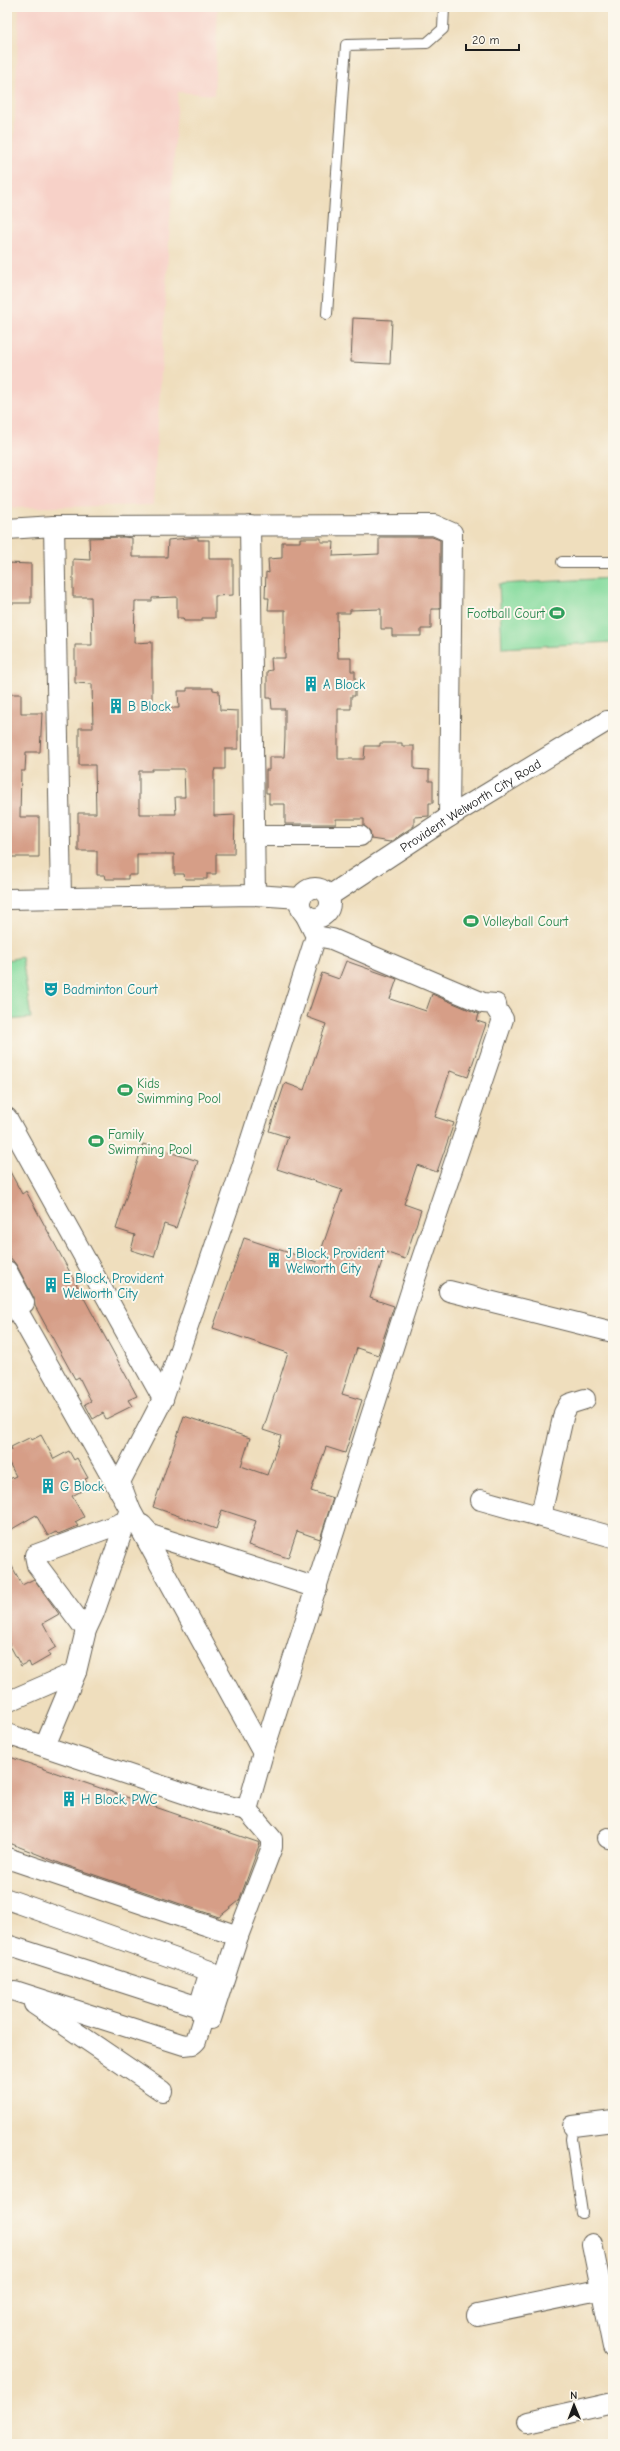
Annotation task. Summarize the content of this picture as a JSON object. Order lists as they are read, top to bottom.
{
  "streets": {
    "street": ["Provident Welworth City Road"]
  },
  "places": {
    "sports": [
      "Football Court",
      "Volleyball Court",
      "Kids Swimming Pool",
      "Family Swimming Pool"
    ],
    "building": [
      "A Block",
      "B Block",
      "J Block, Provident Welworth City",
      "E Block, Provident Welworth City",
      "G Block",
      "H Block, PWC"
    ],
    "theatre": ["Badminton Court"]
  },
  "scale_bar": "20 m",
  "north": "top"
}
